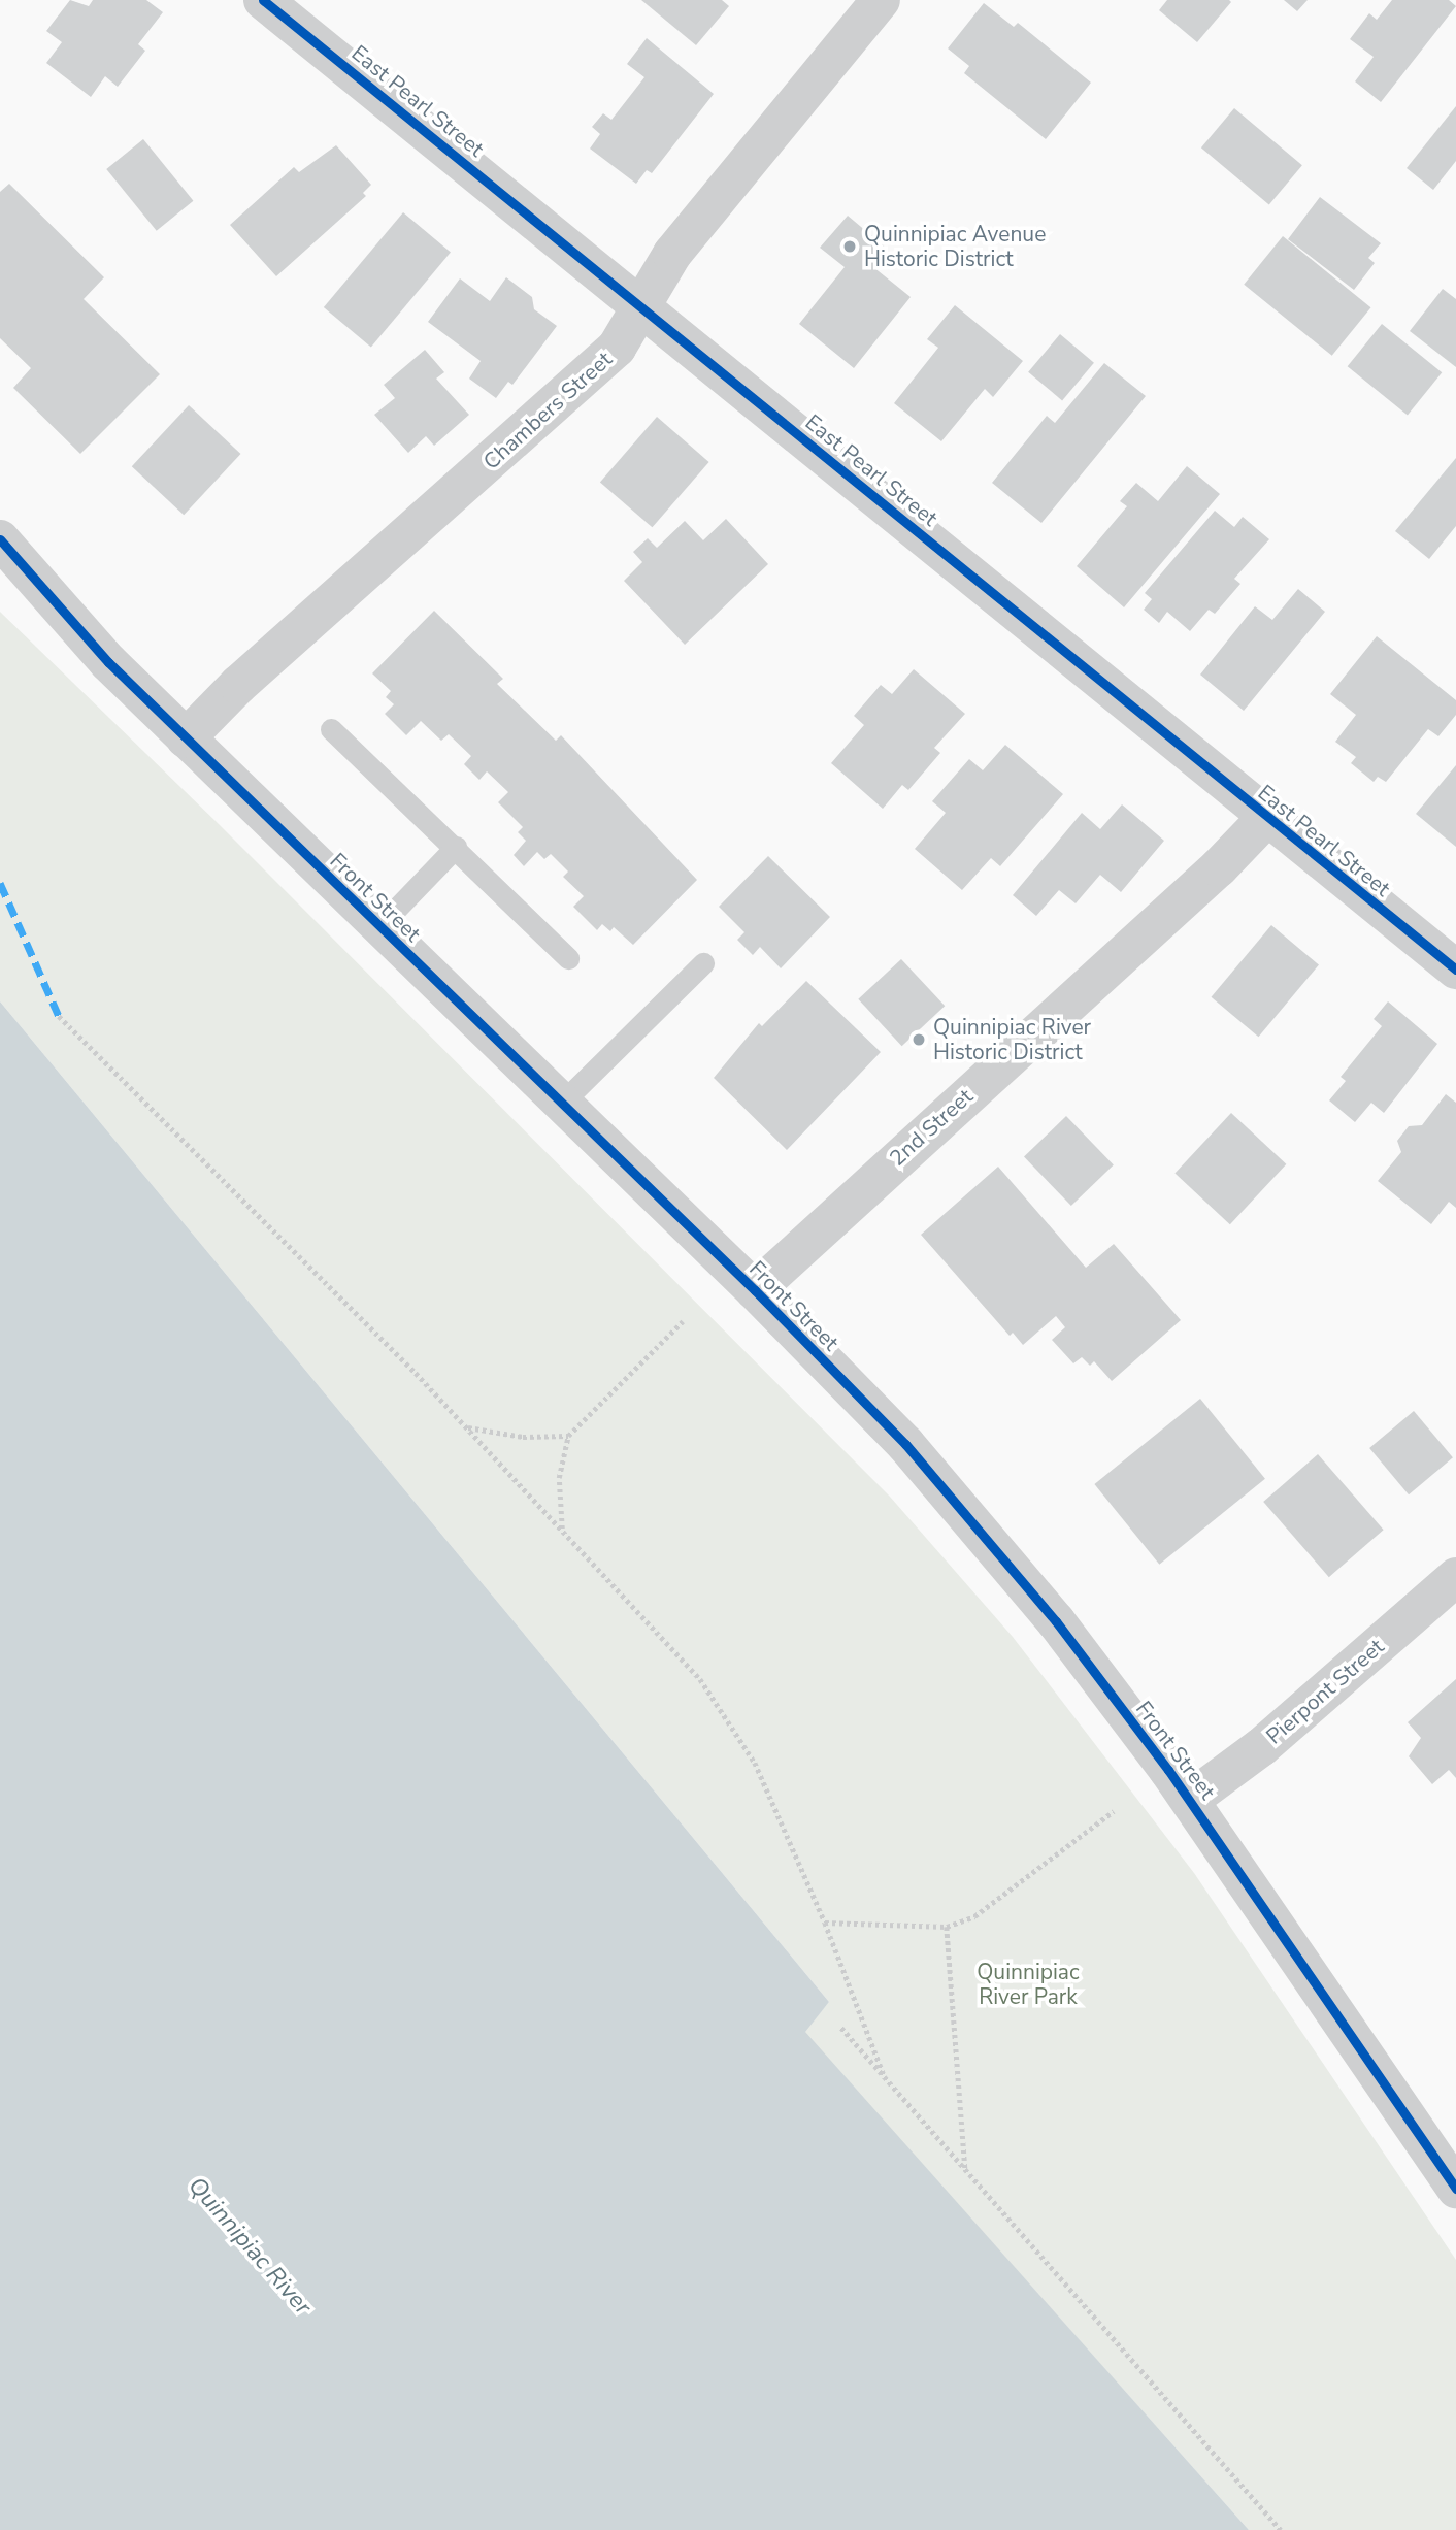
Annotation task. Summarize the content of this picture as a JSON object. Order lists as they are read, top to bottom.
{
  "streets": {
    "street": [
      "East Pearl Street",
      "Chambers Street",
      "Front Street",
      "2nd Street",
      "Pierpont Street"
    ]
  },
  "crossings": [
    ["East Pearl Street", "Chambers Street"],
    ["East Pearl Street", "2nd Street"],
    ["Chambers Street", "Front Street"],
    ["Front Street", "2nd Street"],
    ["Front Street", "Pierpont Street"]
  ],
  "water": ["Quinnipiac River"],
  "parks": ["Quinnipiac River Park"],
  "places": ["Quinnipiac Avenue Historic District", "Quinnipiac River Historic District"]
}
